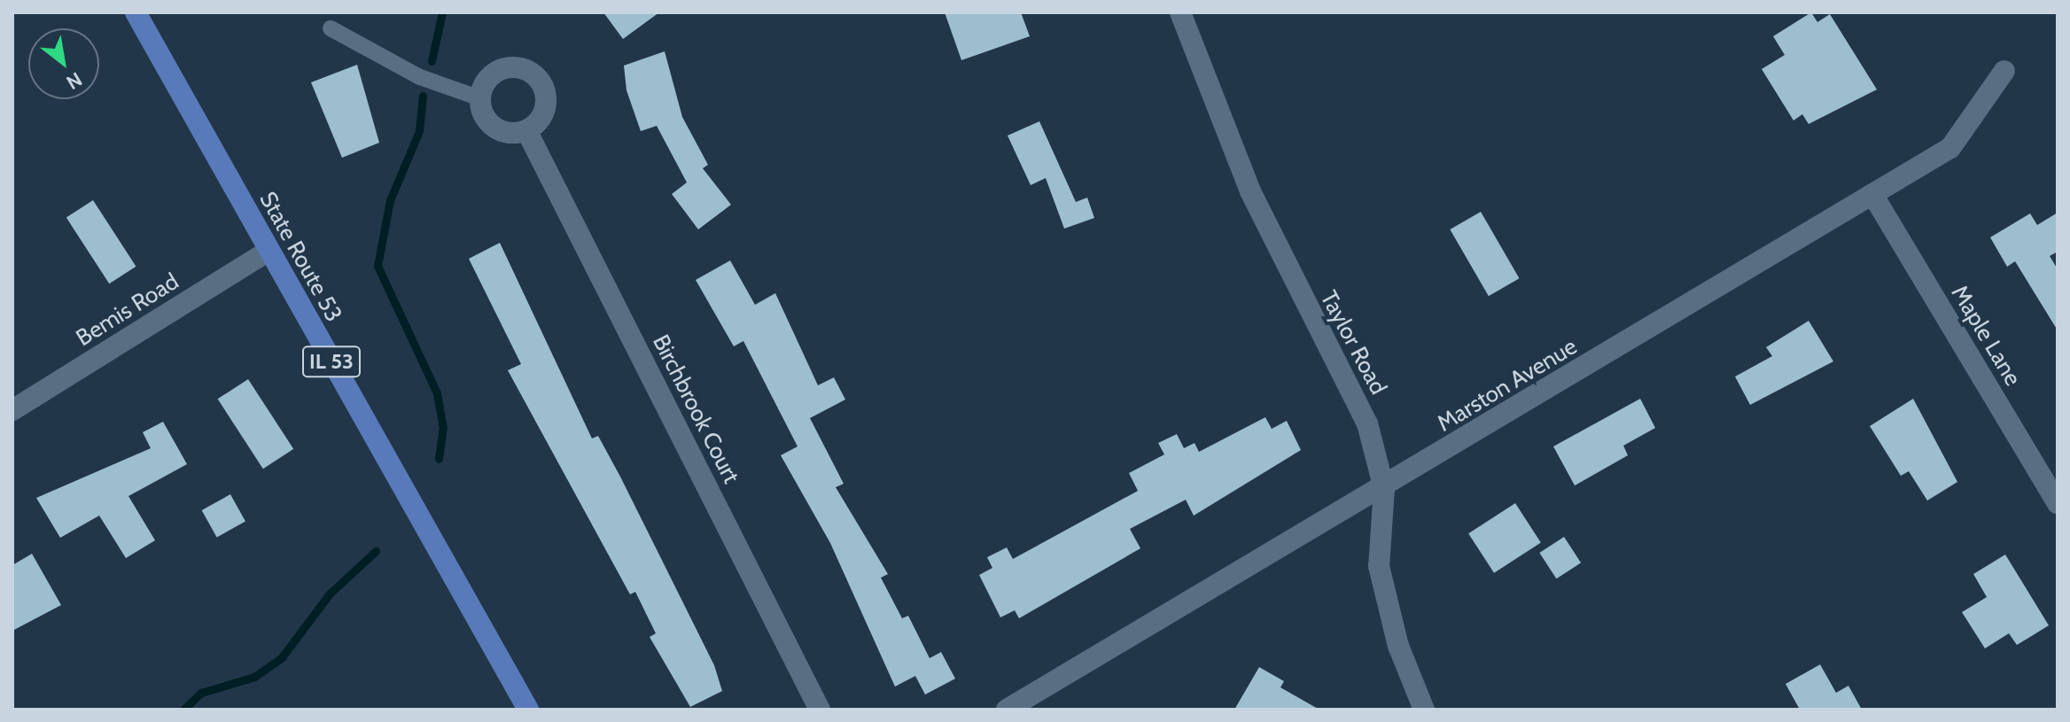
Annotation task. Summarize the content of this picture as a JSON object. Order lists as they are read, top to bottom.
{
  "streets": {
    "main road": ["State Route 53", "IL 53"],
    "street": [
      "Bemis Road",
      "Maple Lane",
      "Taylor Road",
      "Marston Avenue",
      "Birchbrook Court"
    ]
  },
  "crossings": [
    ["State Route 53", "Bemis Road"],
    ["Maple Lane", "Marston Avenue"],
    ["Taylor Road", "Marston Avenue"]
  ],
  "north": "bottom right"
}
